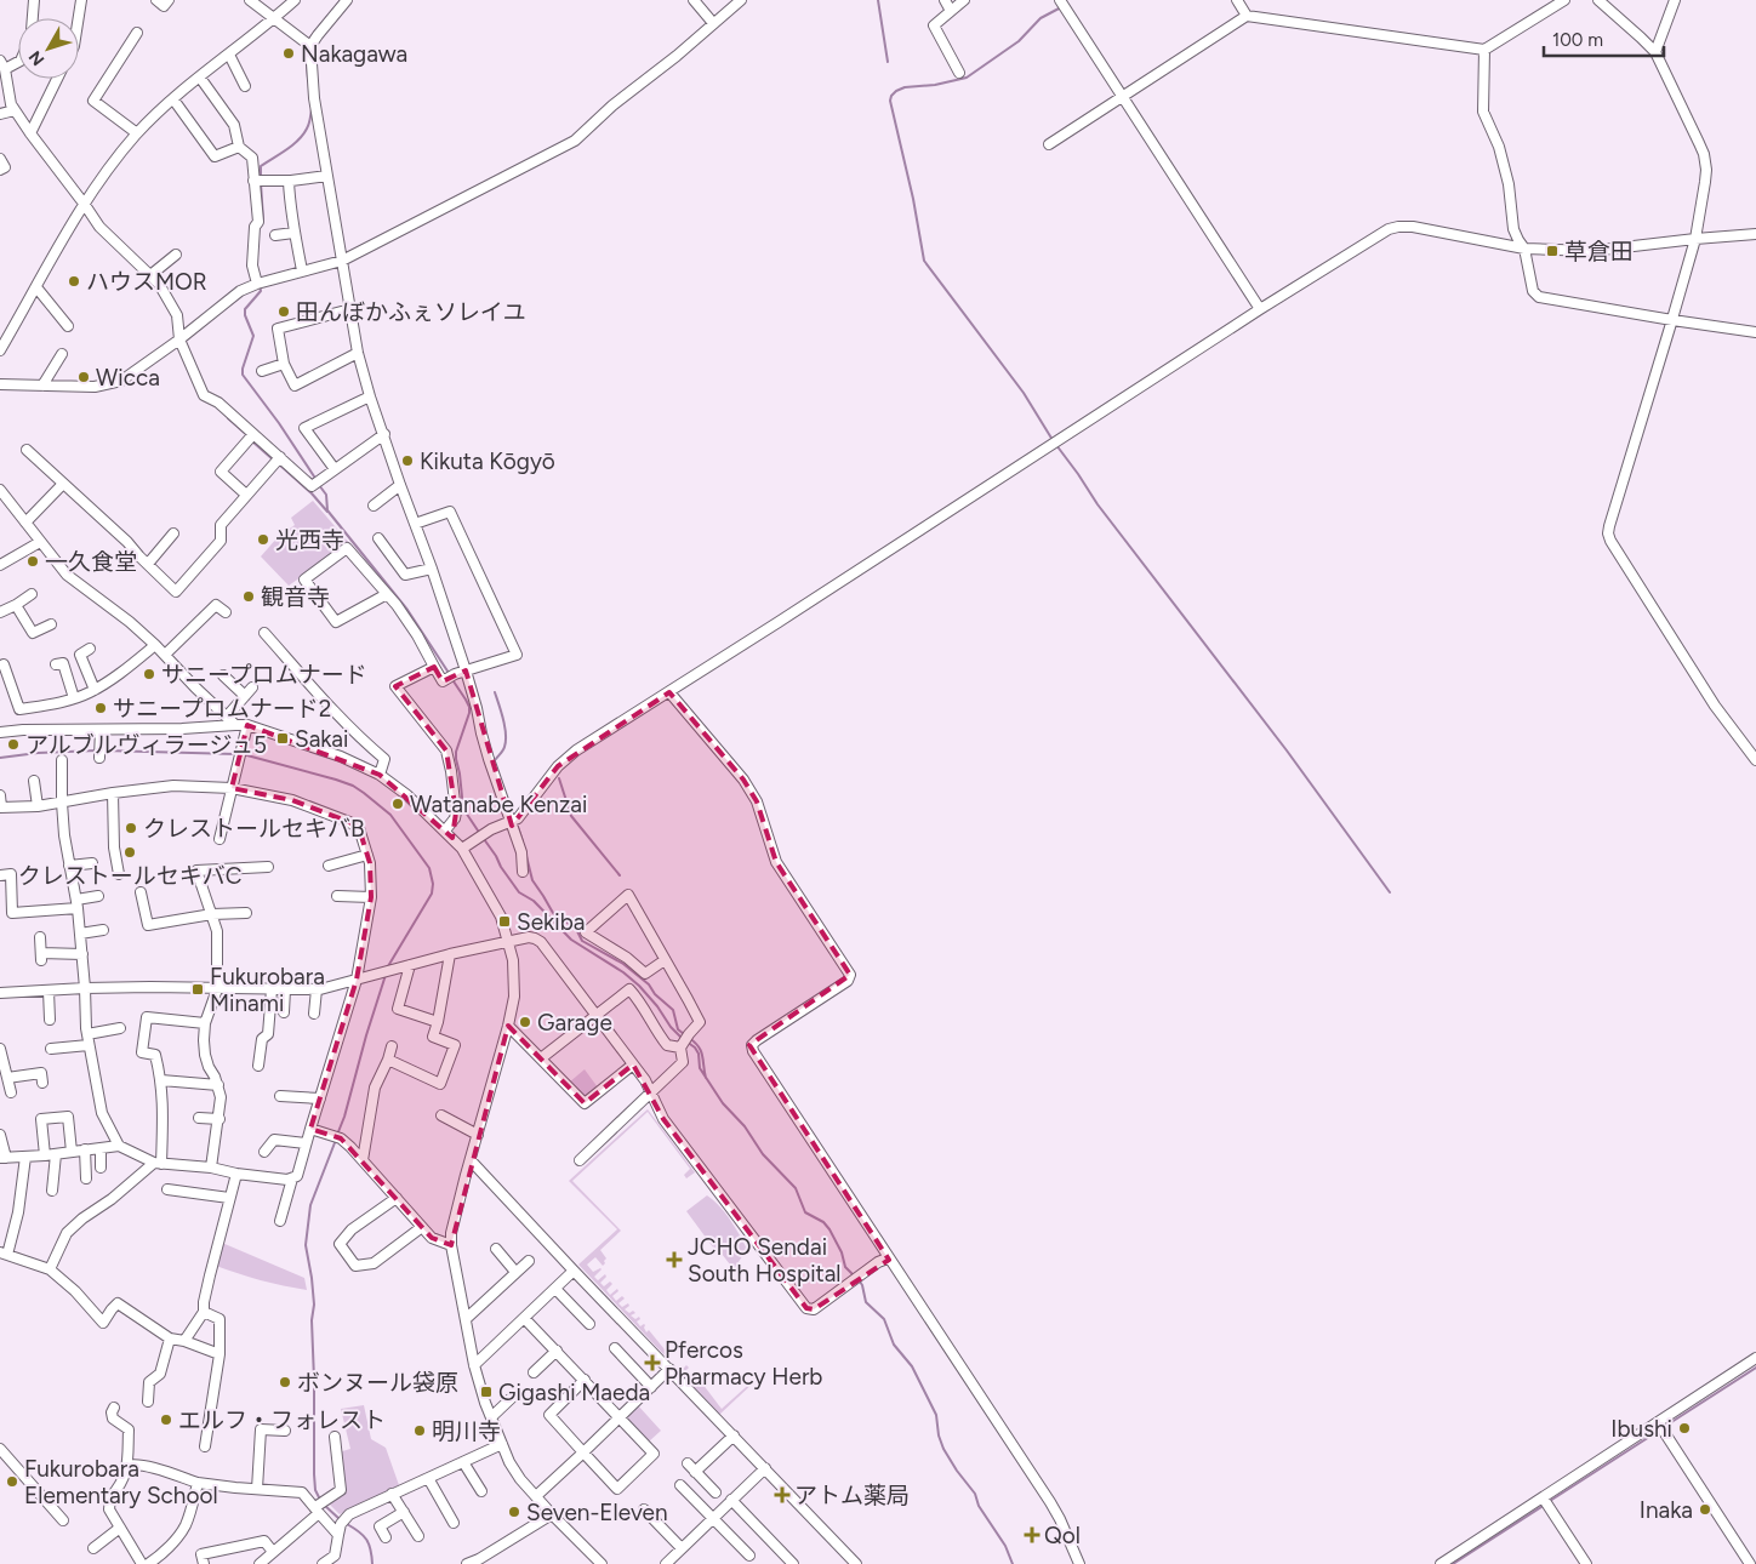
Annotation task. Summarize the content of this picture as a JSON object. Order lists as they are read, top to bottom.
{
  "places": {
    "other": [
      "Nakagawa",
      "ハウスMOR",
      "田んぼかふぇソレイユ",
      "Wicca",
      "Kikuta Kōgyō",
      "光西寺",
      "一久食堂",
      "観音寺",
      "サニープロムナード",
      "サニープロムナード2",
      "アルブルヴィラージュ5",
      "Watanabe Kenzai",
      "クレストールセキバB",
      "クレストールセキバC",
      "Garage",
      "ボンヌール袋原",
      "エルフ・フォレスト",
      "Ibushi",
      "明川寺",
      "Fukurobara Elementary School",
      "Inaka",
      "Seven-Eleven"
    ],
    "transit": [
      "草倉田",
      "Sakai",
      "Sekiba",
      "Fukurobara Minami",
      "Gigashi Maeda"
    ],
    "health": [
      "JCHO Sendai South Hospital",
      "Pfercos Pharmacy Herb",
      "アトム薬局",
      "Qol"
    ]
  },
  "scale_bar": "100 m",
  "north": "bottom left"
}
